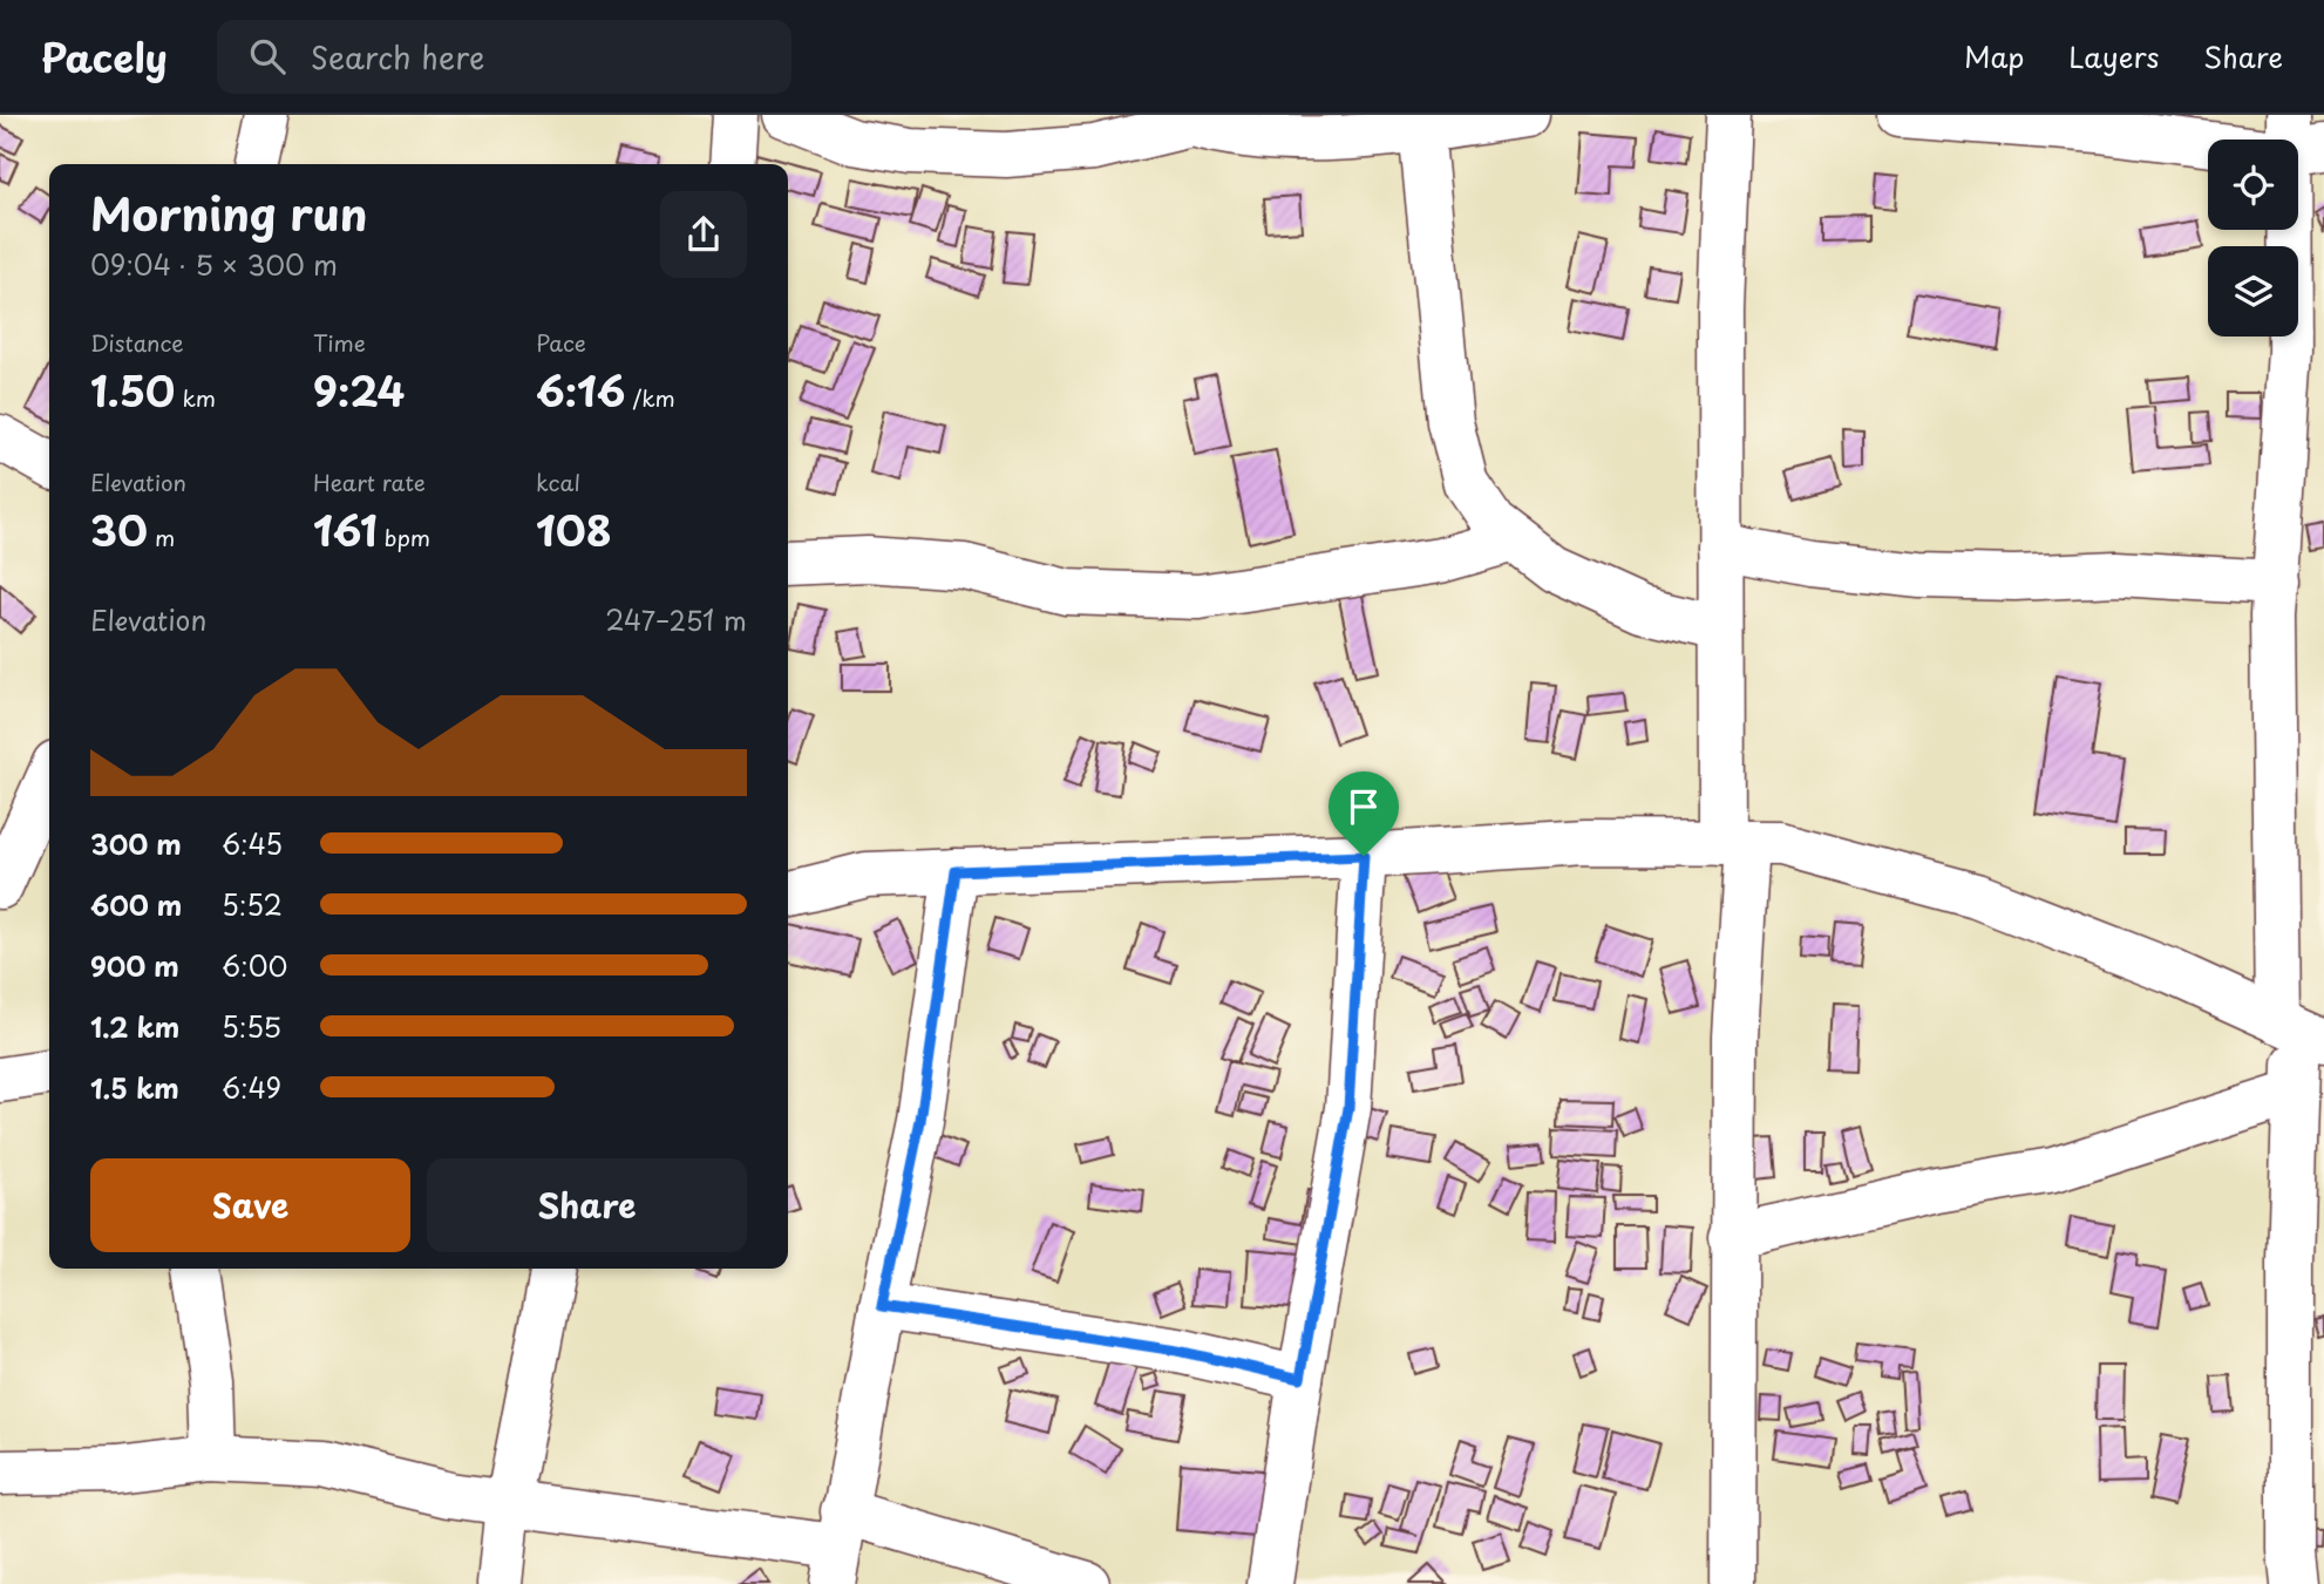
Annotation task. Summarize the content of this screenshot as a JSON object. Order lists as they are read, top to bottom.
{
  "page": {
    "header": "Pacely",
    "search": "Search here",
    "nav": ["Map", "Layers", "Share"],
    "heading": ["Morning run", "09:04 · 5 × 300 m"],
    "stats": [
      ["Distance", "1.50 km"],
      ["Time", "9:24"],
      ["Pace", "6:16 /km"],
      ["Elevation", "30 m"],
      ["Heart rate", "161 bpm"],
      ["kcal", "108"]
    ],
    "chart": ["Elevation", "247–251 m"],
    "list": [
      {
        "name": "300 m",
        "note": "6:45"
      },
      {
        "name": "600 m",
        "note": "5:52"
      },
      {
        "name": "900 m",
        "note": "6:00"
      },
      {
        "name": "1.2 km",
        "note": "5:55"
      },
      {
        "name": "1.5 km",
        "note": "6:49"
      }
    ],
    "buttons": ["Save", "Share"]
  }
}
